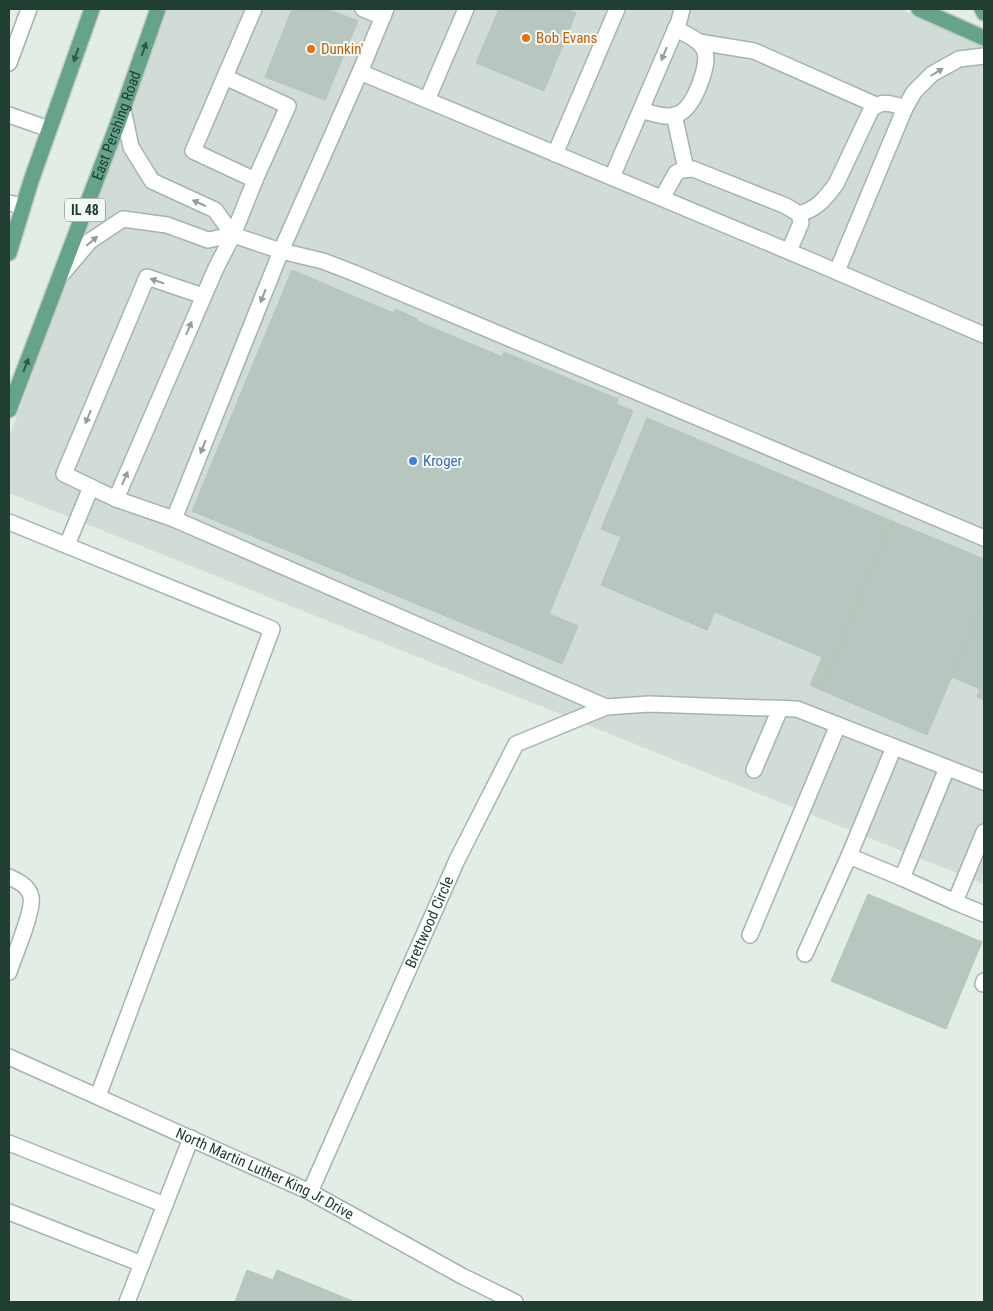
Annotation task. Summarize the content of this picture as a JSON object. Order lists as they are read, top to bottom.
{
  "streets": {
    "main road": ["East Pershing Road", "IL 48"],
    "street": ["Brettwood Circle", "North Martin Luther King Jr Drive"]
  },
  "crossings": [
    ["Brettwood Circle", "North Martin Luther King Jr Drive"]
  ],
  "places": ["Bob Evans", "Dunkin'", "Kroger"]
}
